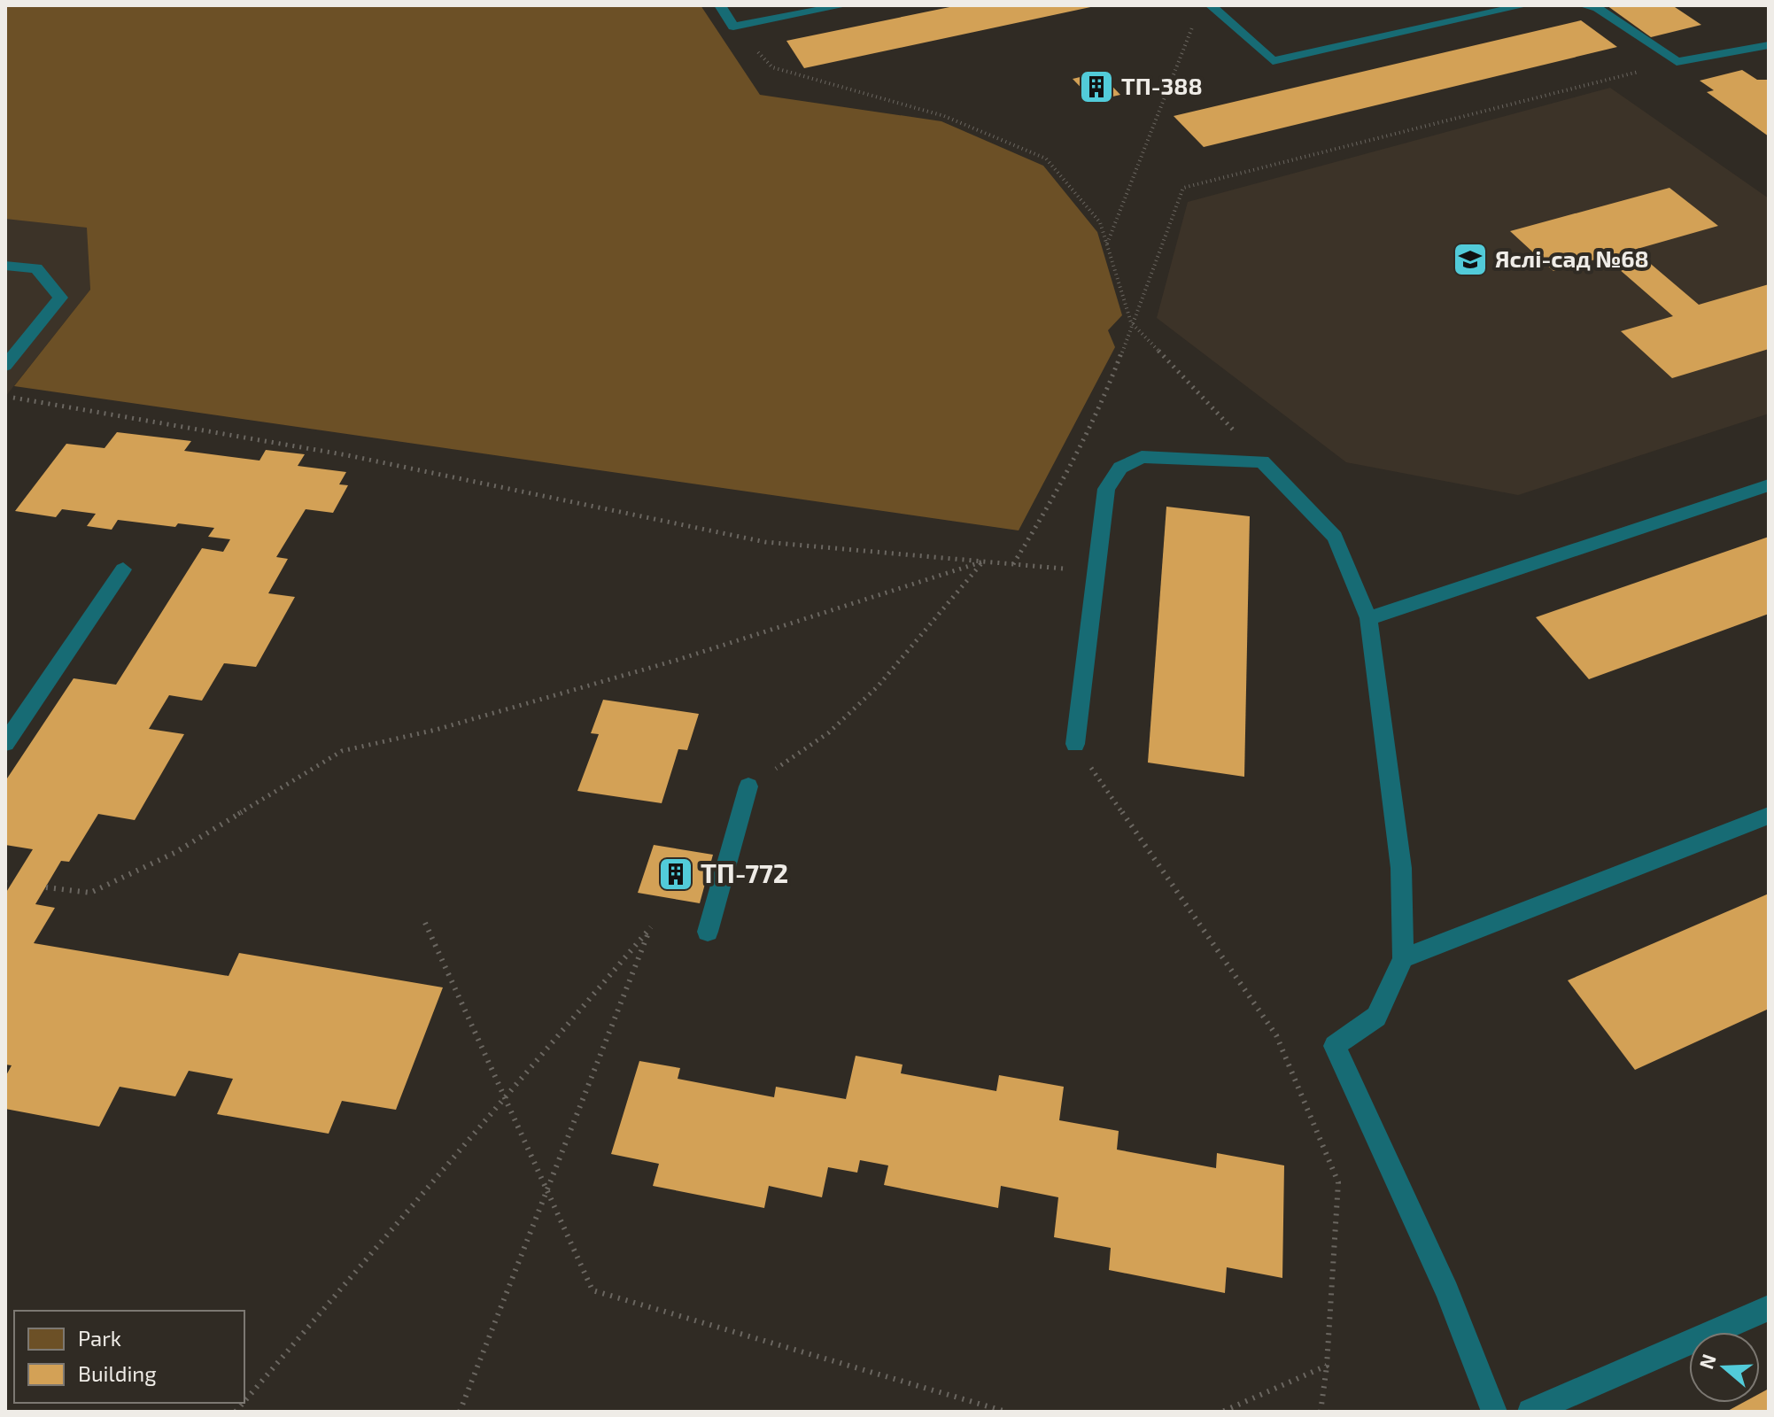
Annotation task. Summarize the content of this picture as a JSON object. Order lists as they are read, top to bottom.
{
  "places": {
    "building": ["ТП-388", "ТП-772"],
    "school or university": ["Яслі-сад №68"]
  },
  "legend": ["Park", "Building"],
  "north": "left"
}
